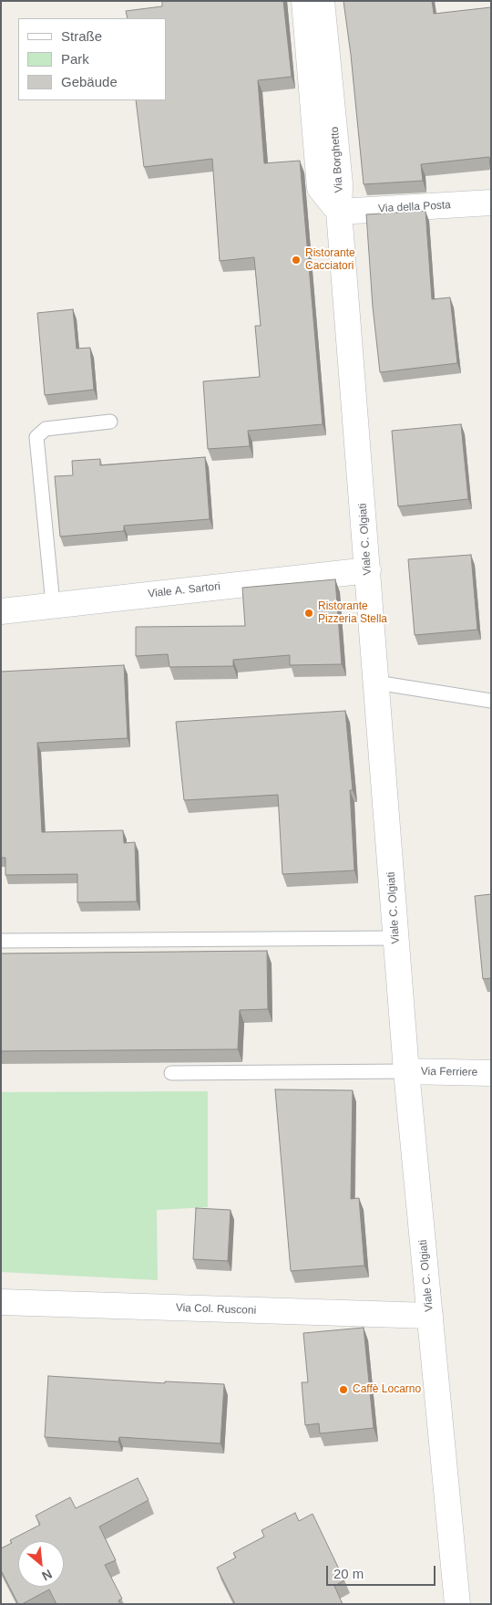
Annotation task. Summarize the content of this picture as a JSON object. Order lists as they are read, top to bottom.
{
  "streets": {
    "street": [
      "Via Borghetto",
      "Via della Posta",
      "Viale C. Olgiati",
      "Viale A. Sartori",
      "Via Ferriere",
      "Via Col. Rusconi"
    ]
  },
  "crossings": [
    ["Via Borghetto", "Via della Posta"],
    ["Via Borghetto", "Viale C. Olgiati"],
    ["Via della Posta", "Viale C. Olgiati"],
    ["Viale C. Olgiati", "Viale A. Sartori"],
    ["Viale C. Olgiati", "Via Ferriere"],
    ["Viale C. Olgiati", "Via Col. Rusconi"]
  ],
  "places": ["Ristorante Cacciatori", "Ristorante Pizzeria Stella", "Caffè Locarno"],
  "legend": ["Straße", "Park", "Gebäude"],
  "scale_bar": "20 m",
  "north": "bottom right"
}
